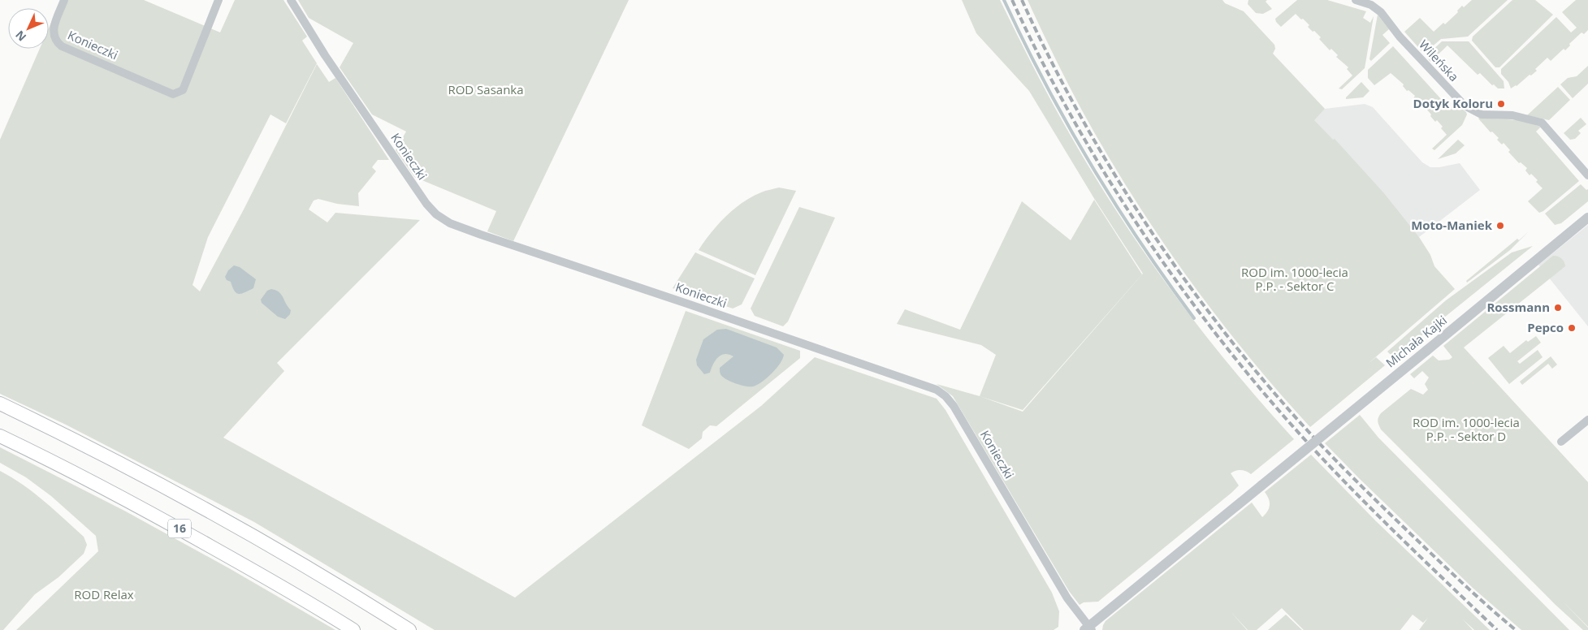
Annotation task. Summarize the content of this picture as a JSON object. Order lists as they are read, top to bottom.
{
  "streets": {
    "main road": ["16"],
    "street": ["Konieczki", "Wileńska", "Michała Kajki"]
  },
  "crossings": [
    ["Konieczki", "Michała Kajki"]
  ],
  "parks": [
    "ROD Sasanka",
    "ROD im. 1000-lecia P.P. - Sektor C",
    "ROD im. 1000-lecia P.P. - Sektor D",
    "ROD Relax"
  ],
  "places": [
    "Dotyk Koloru",
    "Moto-Maniek",
    "Rossmann",
    "Pepco"
  ],
  "north": "bottom left"
}
